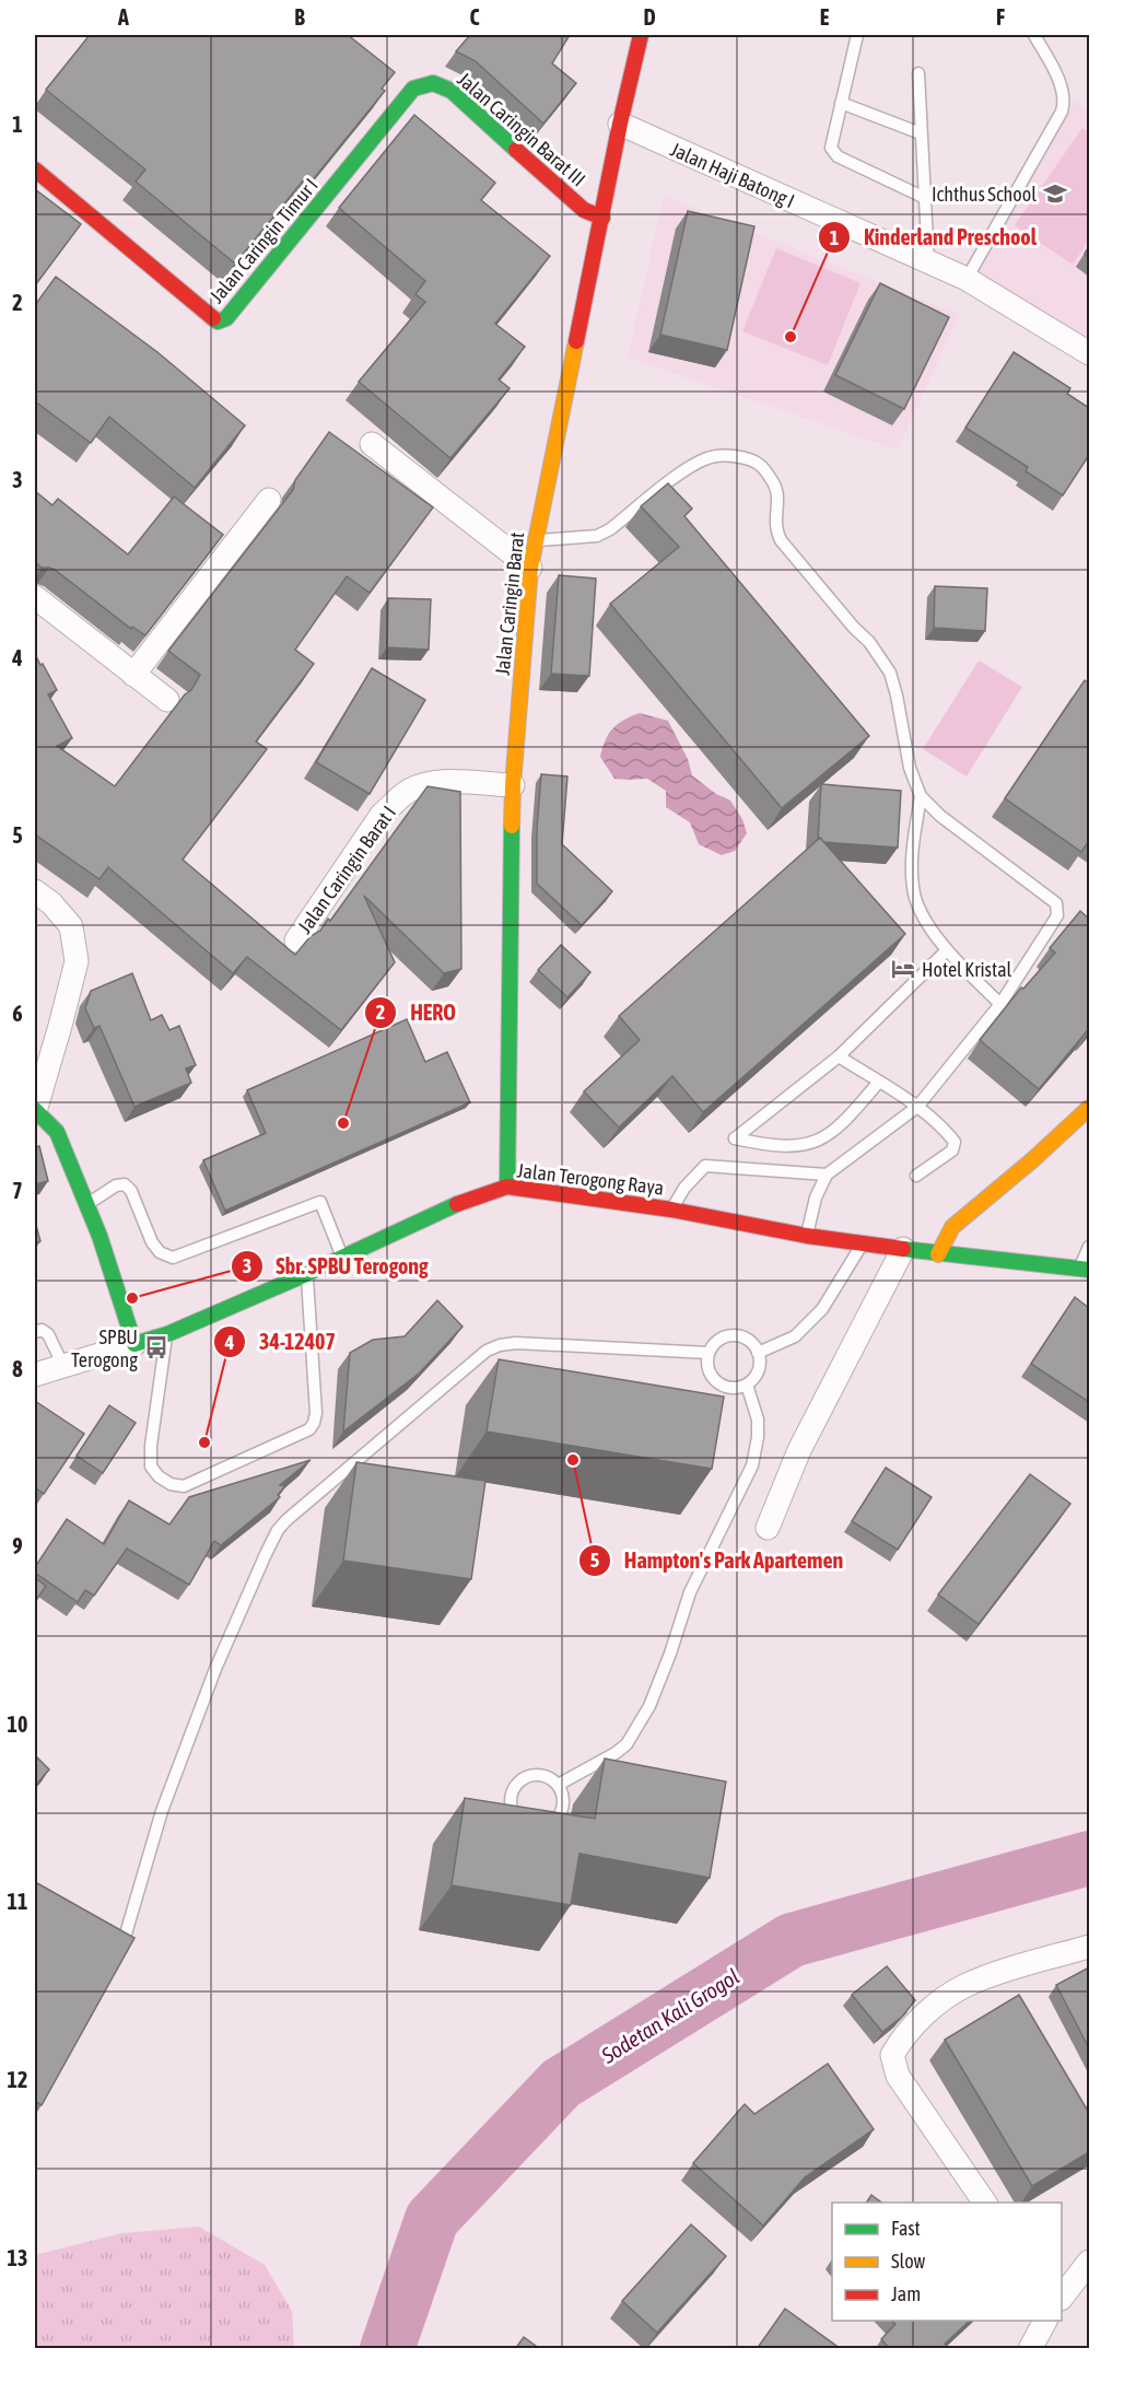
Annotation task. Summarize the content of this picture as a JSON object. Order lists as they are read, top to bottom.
{
  "streets": {
    "street": [
      "Jalan Caringin Barat III",
      "Jalan Haji Batong I",
      "Jalan Caringin Timur I",
      "Jalan Caringin Barat",
      "Jalan Caringin Barat I",
      "Jalan Terogong Raya"
    ]
  },
  "crossings": [
    ["Jalan Caringin Barat III", "Jalan Caringin Timur I"],
    ["Jalan Caringin Barat III", "Jalan Caringin Barat"],
    ["Jalan Haji Batong I", "Jalan Caringin Barat"],
    ["Jalan Caringin Barat", "Jalan Caringin Barat I"],
    ["Jalan Caringin Barat", "Jalan Terogong Raya"]
  ],
  "water": ["Sodetan Kali Grogol"],
  "places": {
    "school or university": ["Ichthus School"],
    "other": [
      "Kinderland Preschool",
      "HERO",
      "Sbr. SPBU Terogong",
      "34-12407",
      "Hampton's Park Apartemen"
    ],
    "hotel": ["Hotel Kristal"],
    "bus stop": ["SPBU Terogong"]
  },
  "legend": ["Fast", "Slow", "Jam"],
  "grid": {
    "columns": [
      "A",
      "B",
      "C",
      "D",
      "E",
      "F"
    ],
    "rows": [
      "1",
      "2",
      "3",
      "4",
      "5",
      "6",
      "7",
      "8",
      "9",
      "10",
      "11",
      "12",
      "13"
    ]
  }
}
